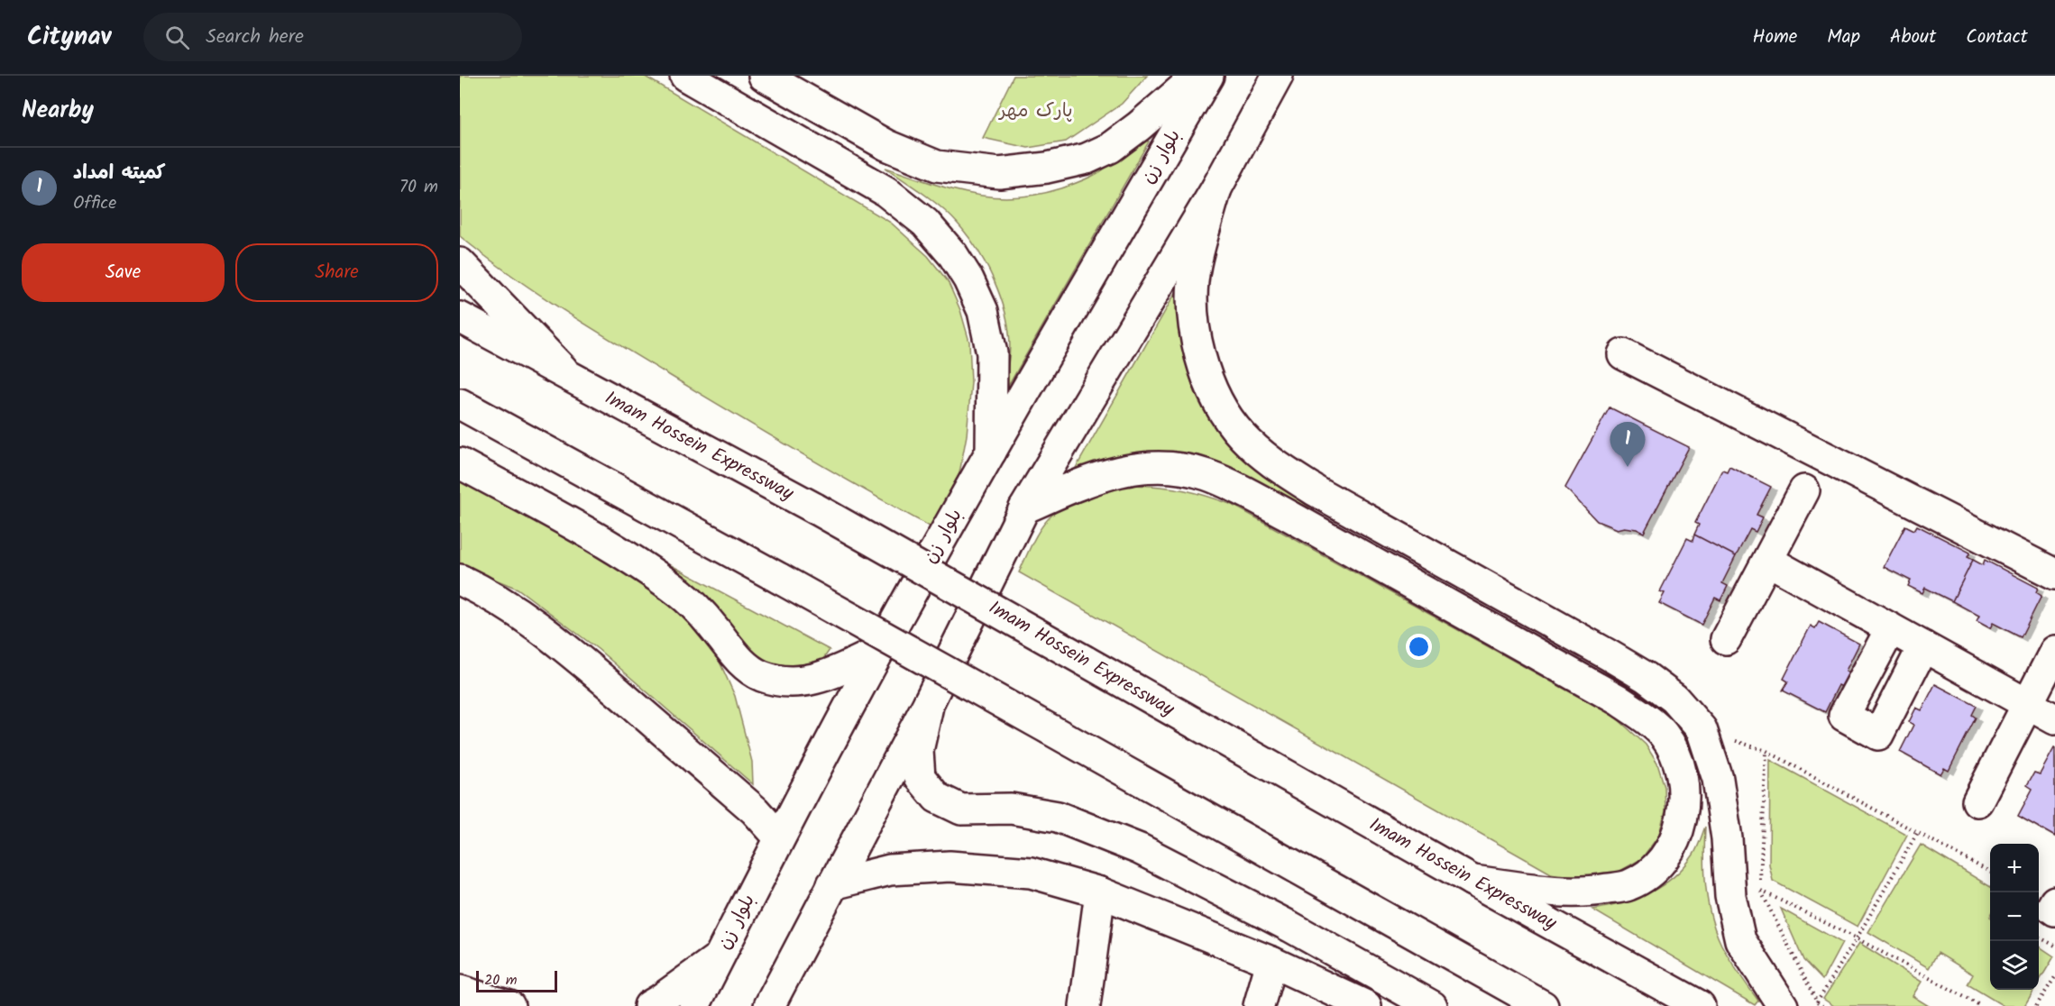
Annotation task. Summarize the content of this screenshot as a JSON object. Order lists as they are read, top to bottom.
{
  "streets": {
    "main road": ["بلوار زن", "Imam Hossein Expressway"]
  },
  "parks": ["پارک مهر"],
  "scale_bar": "20 m",
  "page": {
    "header": "Citynav",
    "search": "Search here",
    "nav": [
      "Home",
      "Map",
      "About",
      "Contact"
    ],
    "heading": "Nearby",
    "list": [
      {
        "mark": "1",
        "name": "کمیته امداد",
        "note": "Office",
        "value": "70 m"
      }
    ],
    "buttons": ["Save", "Share"],
    "pins": "1",
    "map_buttons": ["+", "−"],
    "scale": "20 m"
  }
}
